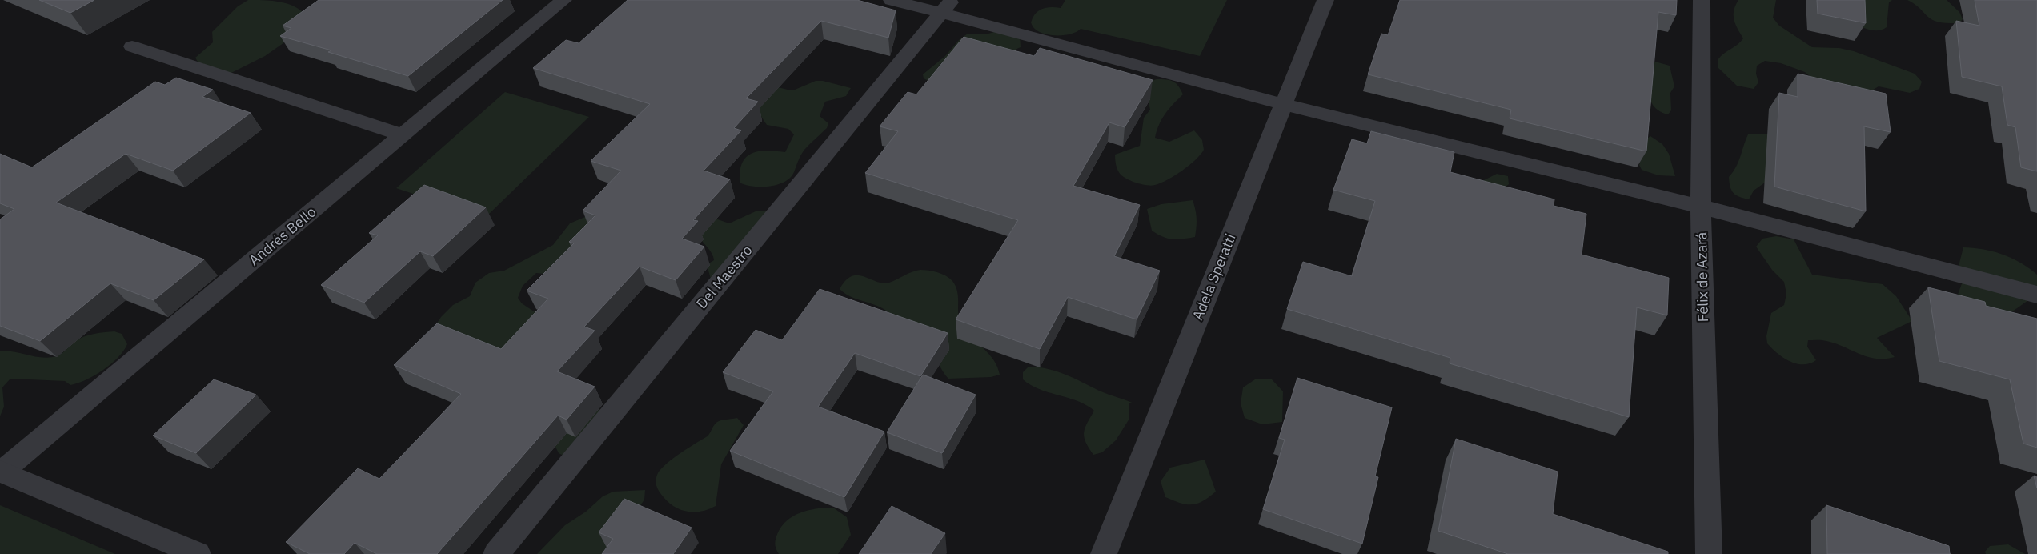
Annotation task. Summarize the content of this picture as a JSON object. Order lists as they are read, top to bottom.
{
  "streets": {
    "street": [
      "Andrés Bello",
      "Del Maestro",
      "Adela Speratti",
      "Félix de Azará"
    ]
  }
}
